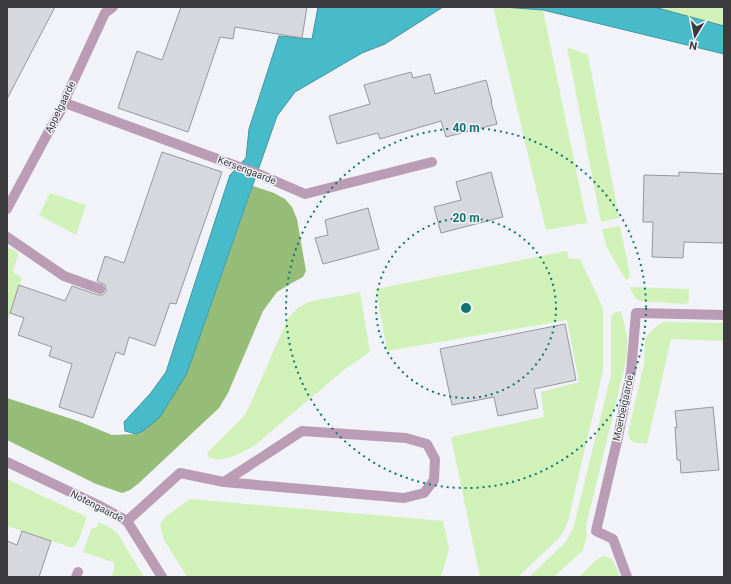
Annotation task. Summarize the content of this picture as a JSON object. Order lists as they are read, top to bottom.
{
  "streets": {
    "street": [
      "Appelgaarde",
      "Kersengaarde",
      "Moerbeigaarde",
      "Notengaarde"
    ]
  },
  "crossings": [
    ["Appelgaarde", "Kersengaarde"]
  ],
  "north": "bottom",
  "rings": ["40 m", "20 m"]
}
